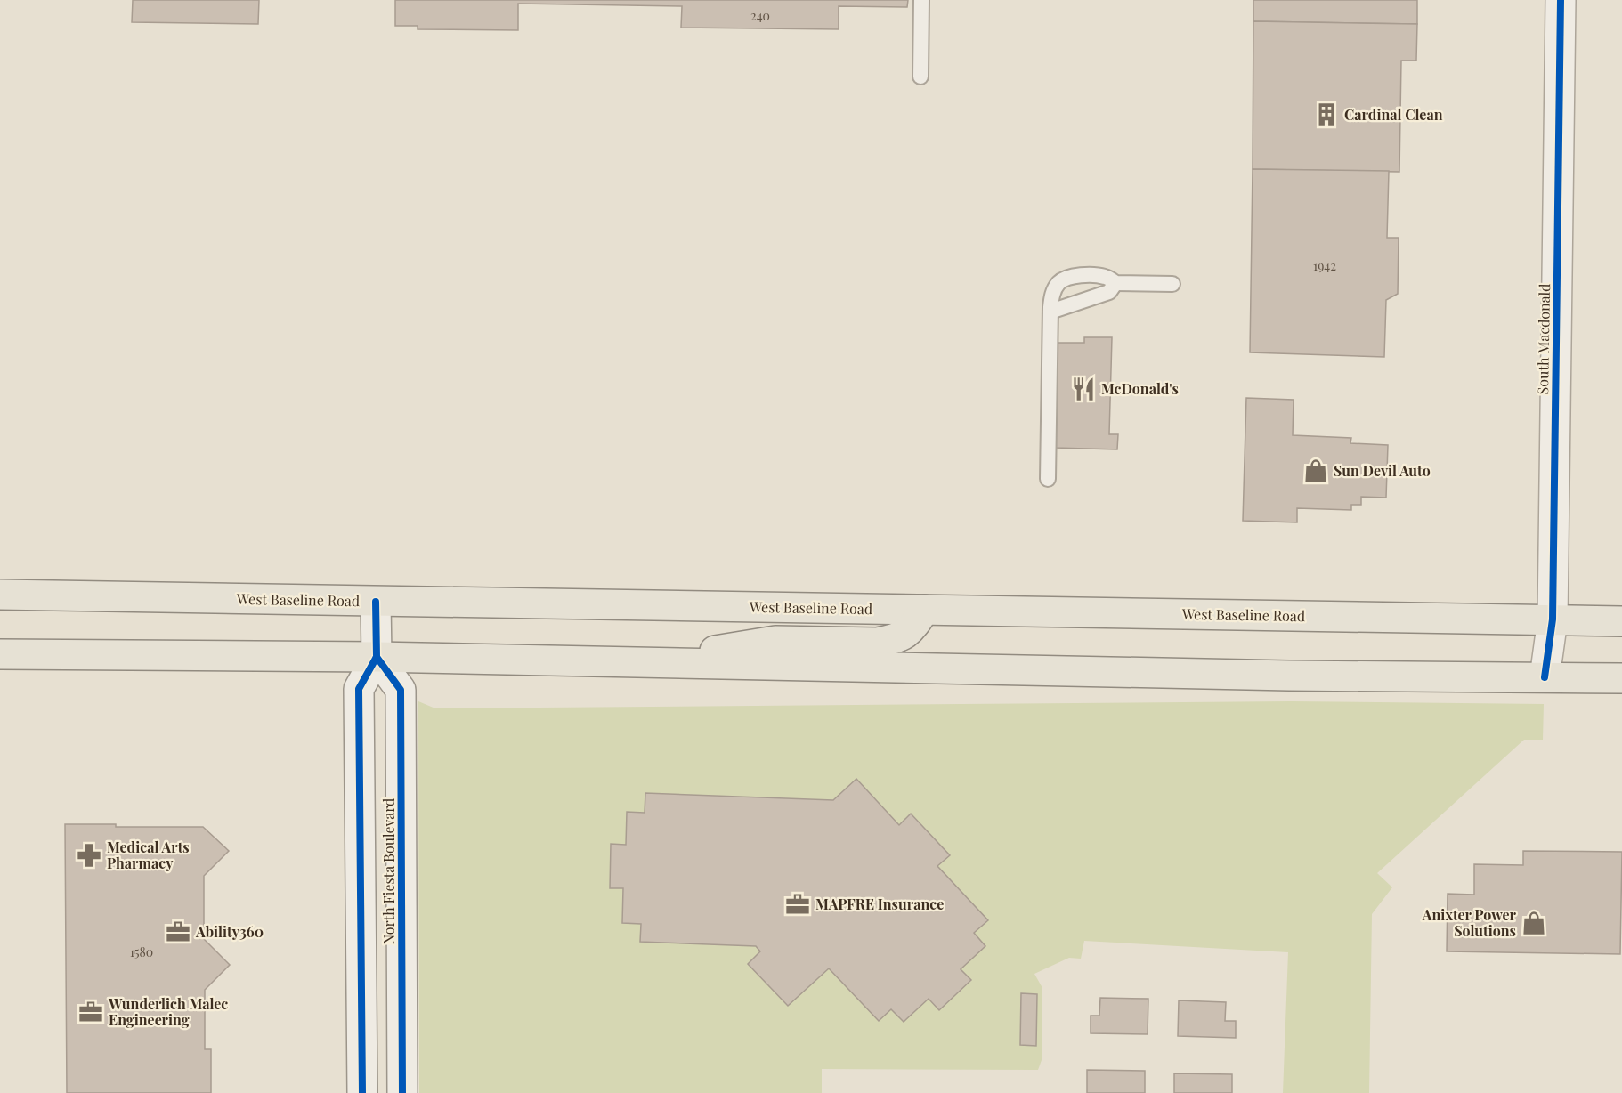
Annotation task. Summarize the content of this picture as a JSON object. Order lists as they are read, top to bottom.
{
  "streets": {
    "main road": ["West Baseline Road"],
    "street": ["South Macdonald", "North Fiesta Boulevard"]
  },
  "crossings": [
    ["South Macdonald", "West Baseline Road"],
    ["West Baseline Road", "North Fiesta Boulevard"]
  ],
  "places": {
    "building": ["Cardinal Clean"],
    "restaurant": ["McDonald's"],
    "shop": ["Sun Devil Auto", "Anixter Power Solutions"],
    "pharmacy": ["Medical Arts Pharmacy"],
    "office": ["MAPFRE Insurance", "Ability360", "Wunderlich Malec Engineering"]
  },
  "house_numbers": ["240", "1942", "1580"]
}
